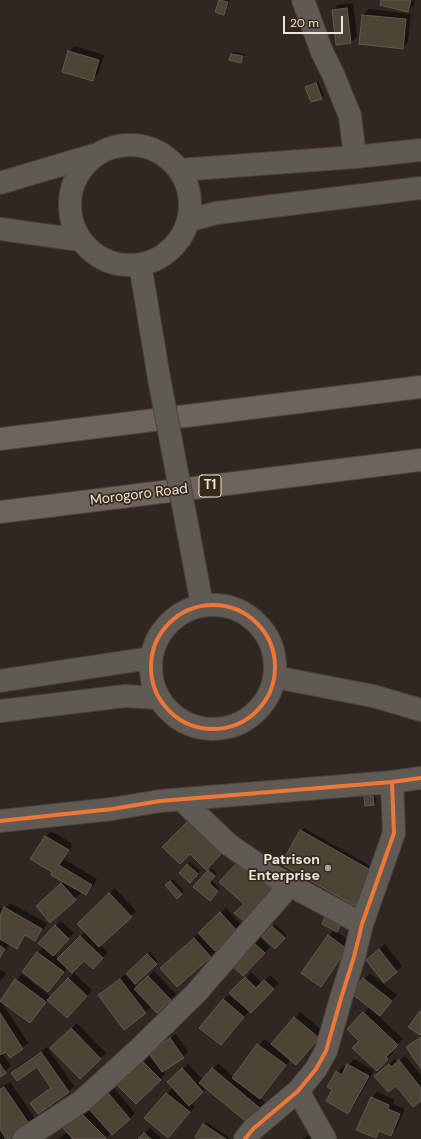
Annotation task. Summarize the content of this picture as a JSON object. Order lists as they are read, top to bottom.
{
  "streets": {
    "highway": ["T1", "Morogoro Road"]
  },
  "places": ["Patrison Enterprise"],
  "scale_bar": "20 m"
}
